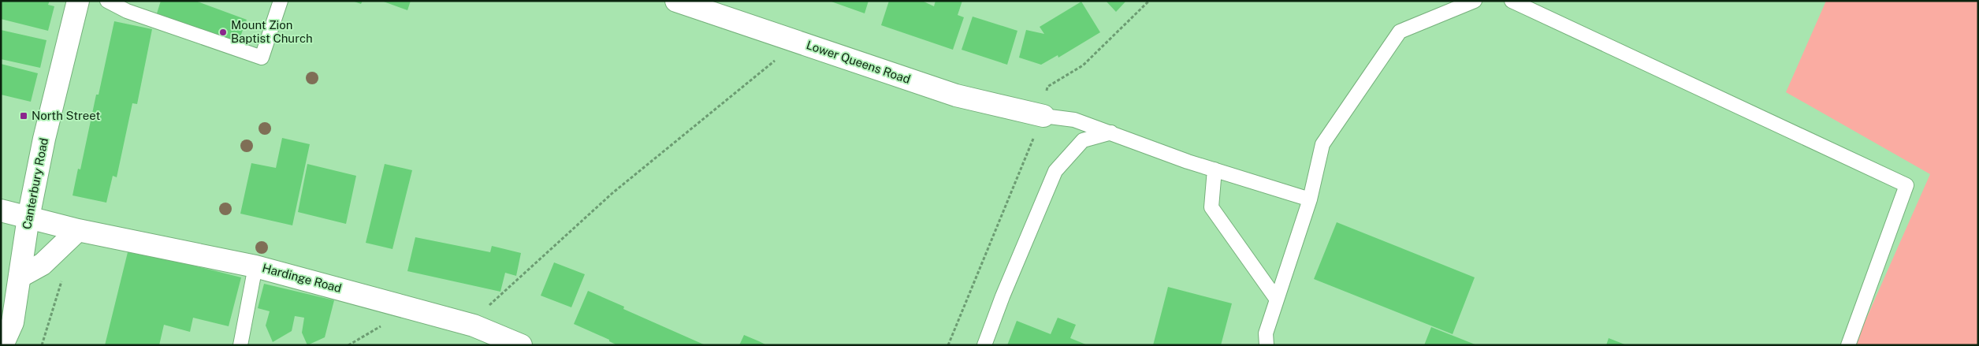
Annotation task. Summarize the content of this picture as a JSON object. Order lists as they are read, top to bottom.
{
  "streets": {
    "street": ["Lower Queens Road", "Canterbury Road", "Hardinge Road"]
  },
  "crossings": [
    ["Canterbury Road", "Hardinge Road"]
  ],
  "places": {
    "other": ["Mount Zion Baptist Church"],
    "transit": ["North Street"]
  }
}
